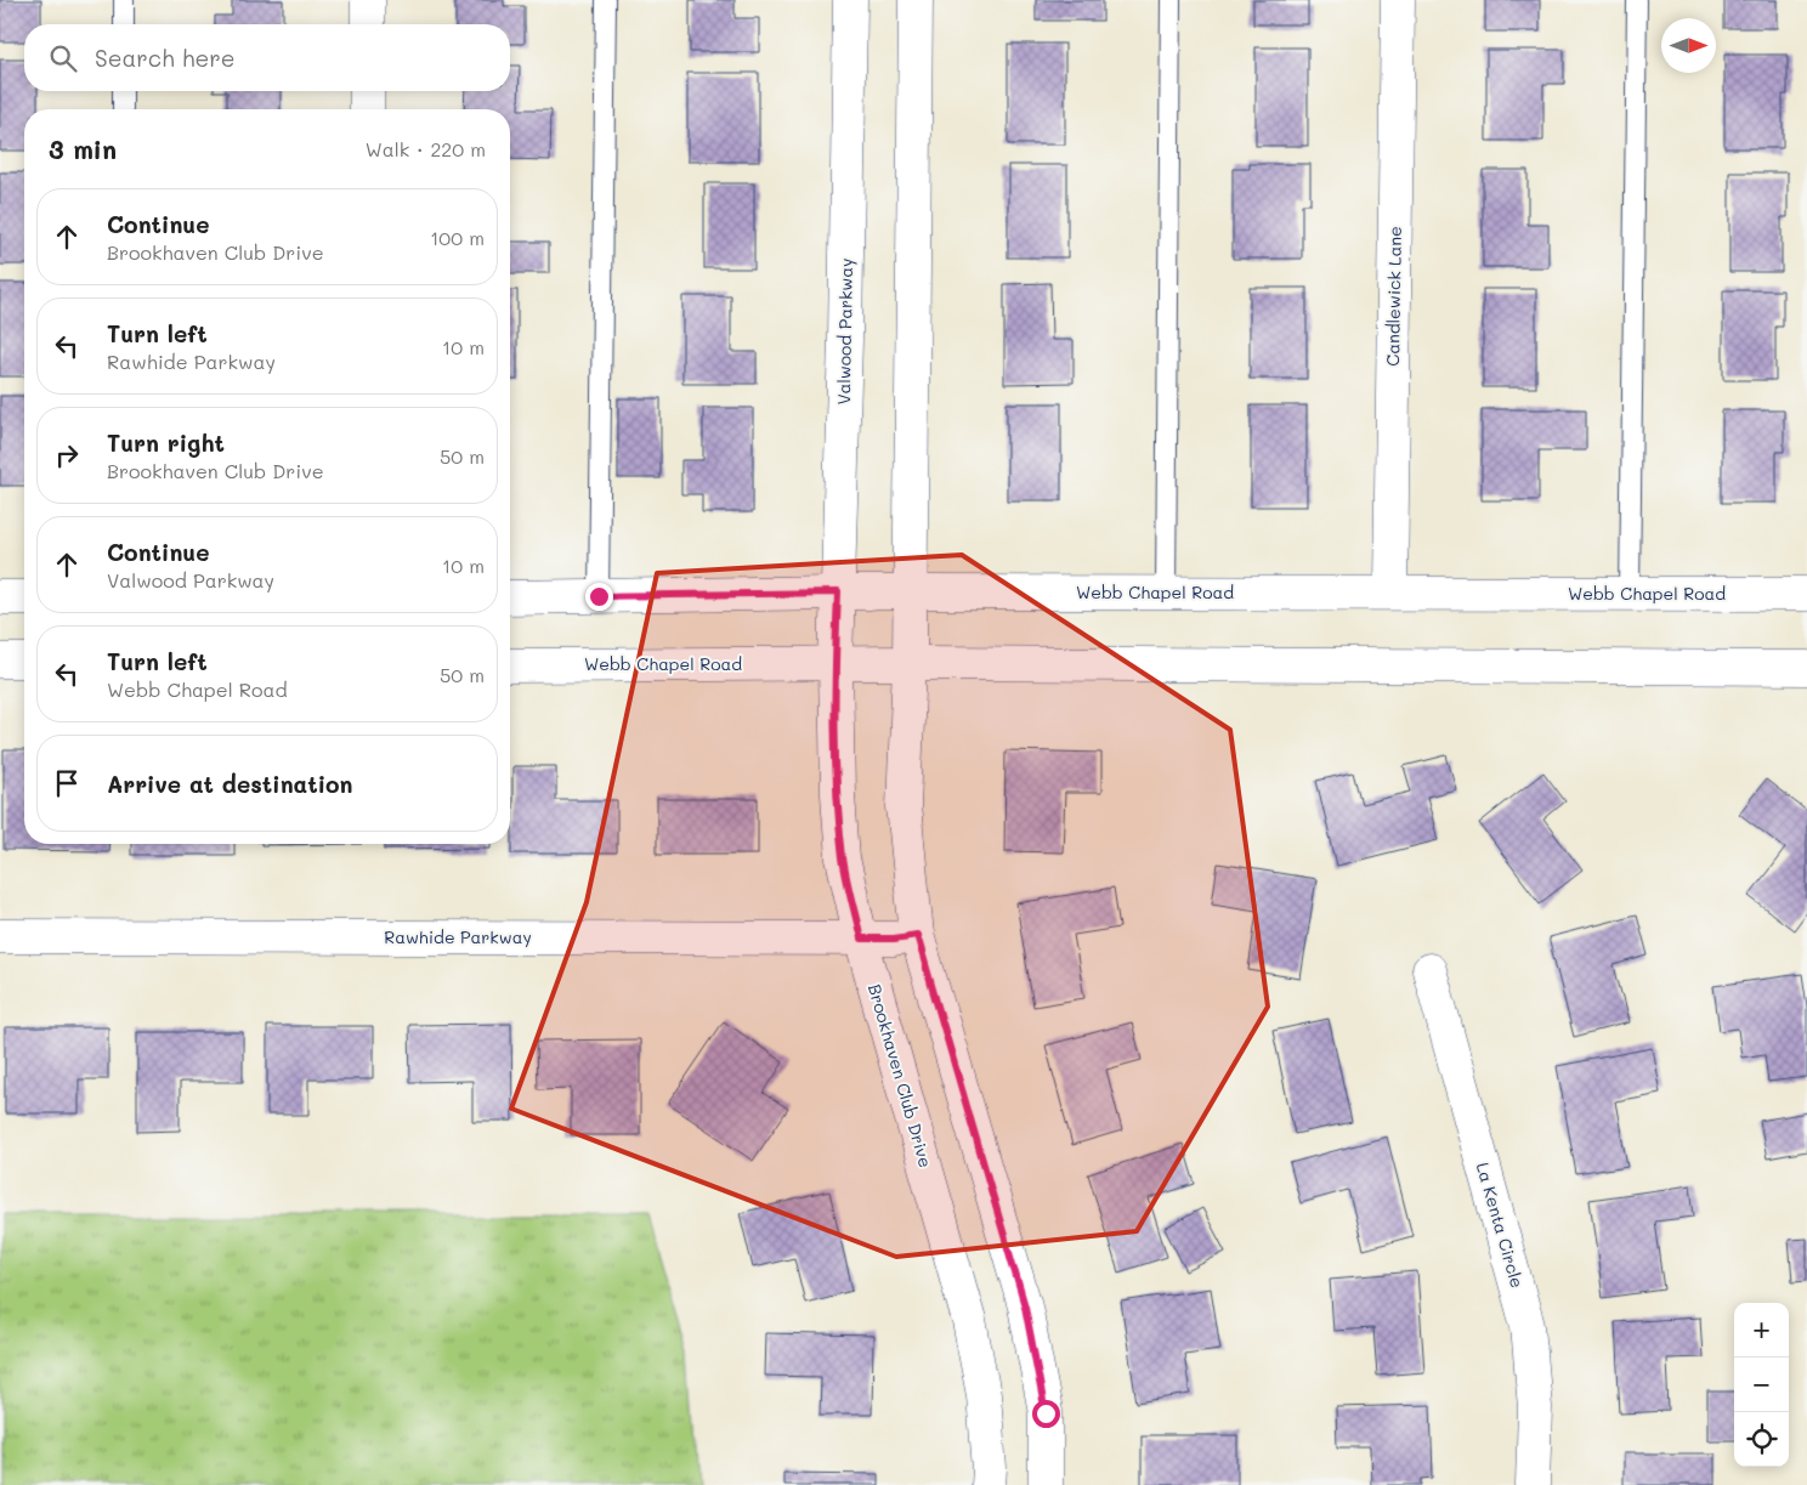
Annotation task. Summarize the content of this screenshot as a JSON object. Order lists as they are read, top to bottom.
{
  "streets": {
    "main road": [
      "Candlewick Lane",
      "Valwood Parkway",
      "Webb Chapel Road",
      "Rawhide Parkway",
      "Brookhaven Club Drive",
      "La Kenta Circle"
    ]
  },
  "crossings": [
    ["Candlewick Lane", "Webb Chapel Road"],
    ["Valwood Parkway", "Webb Chapel Road"],
    ["Valwood Parkway", "Brookhaven Club Drive"],
    ["Webb Chapel Road", "Brookhaven Club Drive"],
    ["Rawhide Parkway", "Brookhaven Club Drive"]
  ],
  "north": "right",
  "page": {
    "search": "Search here",
    "heading": ["3 min", "Walk · 220 m"],
    "list": [
      ["Continue", "Brookhaven Club Drive", "100 m"],
      ["Turn left", "Rawhide Parkway", "10 m"],
      ["Turn right", "Brookhaven Club Drive", "50 m"],
      ["Continue", "Valwood Parkway", "10 m"],
      ["Turn left", "Webb Chapel Road", "50 m"],
      "Arrive at destination"
    ],
    "map_buttons": ["+", "−"]
  }
}
